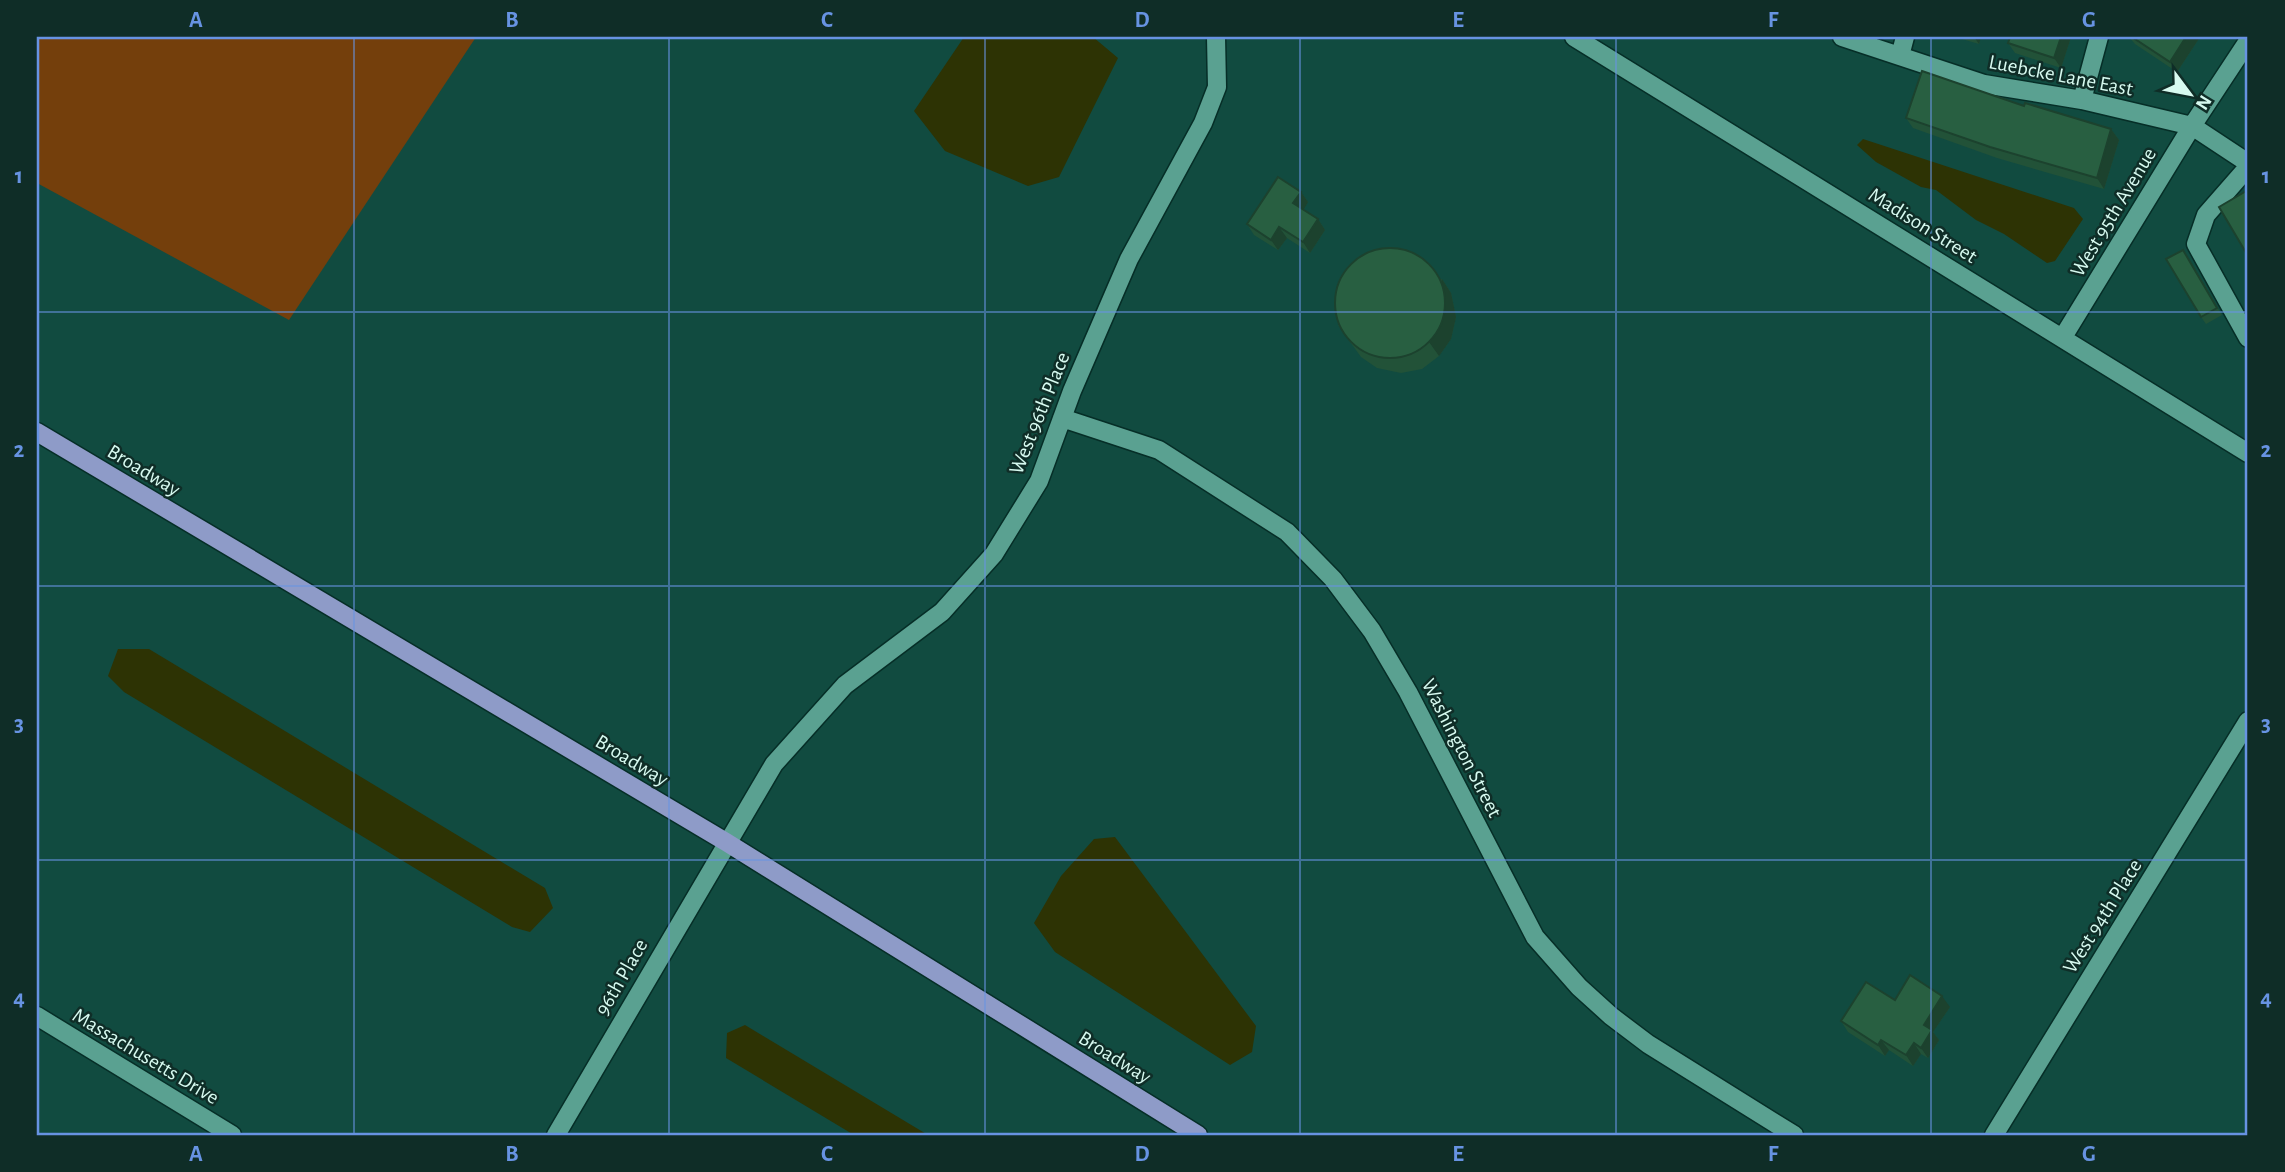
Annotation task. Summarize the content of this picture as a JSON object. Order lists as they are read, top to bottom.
{
  "streets": {
    "main road": ["Broadway"],
    "street": [
      "Luebcke Lane East",
      "West 95th Avenue",
      "Madison Street",
      "West 96th Place",
      "Washington Street",
      "West 94th Place",
      "96th Place",
      "Massachusetts Drive"
    ]
  },
  "crossings": [
    ["Luebcke Lane East", "West 95th Avenue"],
    ["West 95th Avenue", "Madison Street"],
    ["West 96th Place", "Broadway"],
    ["West 96th Place", "Washington Street"],
    ["West 96th Place", "96th Place"],
    ["Broadway", "96th Place"]
  ],
  "north": "bottom right",
  "grid": {
    "columns": [
      "A",
      "B",
      "C",
      "D",
      "E",
      "F",
      "G"
    ],
    "rows": [
      "1",
      "2",
      "3",
      "4"
    ]
  }
}
